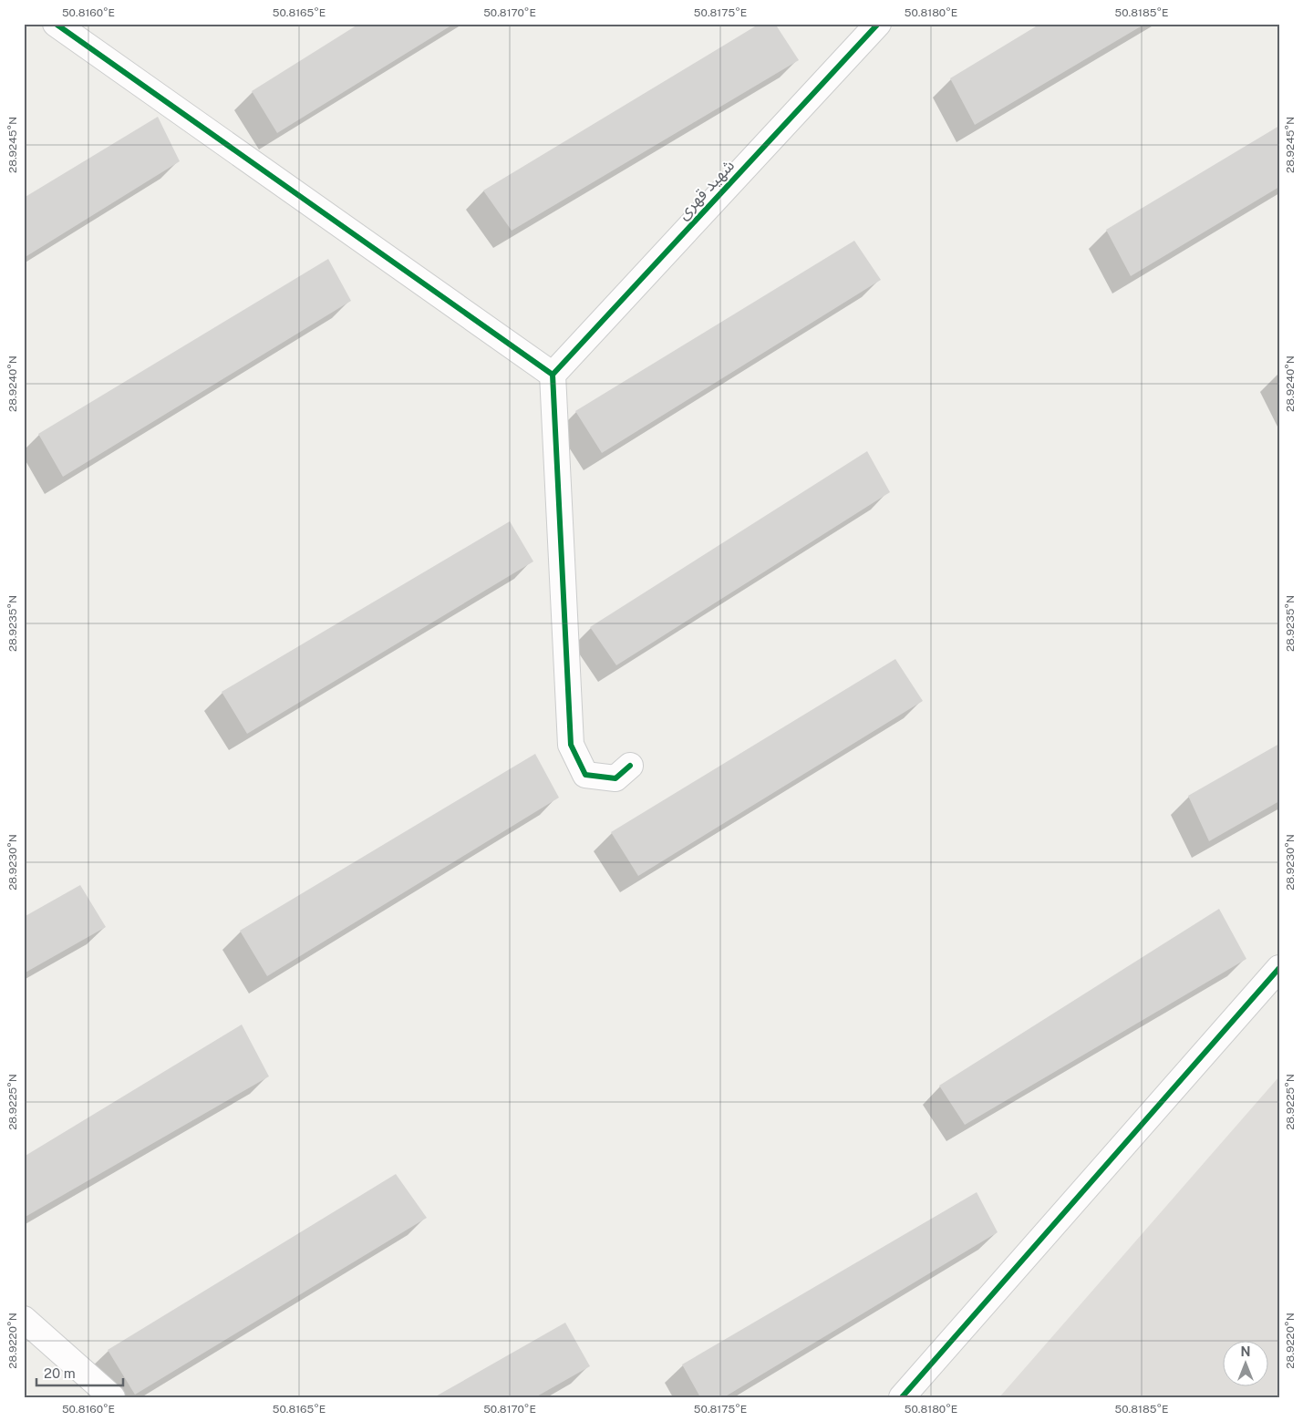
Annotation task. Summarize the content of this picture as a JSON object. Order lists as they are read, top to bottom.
{
  "streets": {
    "street": ["شهید قهری"]
  },
  "scale_bar": "20 m",
  "north": "top",
  "coordinates": [
    "50.8160°E",
    "50.8165°E",
    "50.8170°E",
    "50.8175°E",
    "50.8180°E",
    "50.8185°E",
    "28.9245°N",
    "28.9240°N",
    "28.9235°N",
    "28.9230°N",
    "28.9225°N",
    "28.9220°N"
  ]
}
